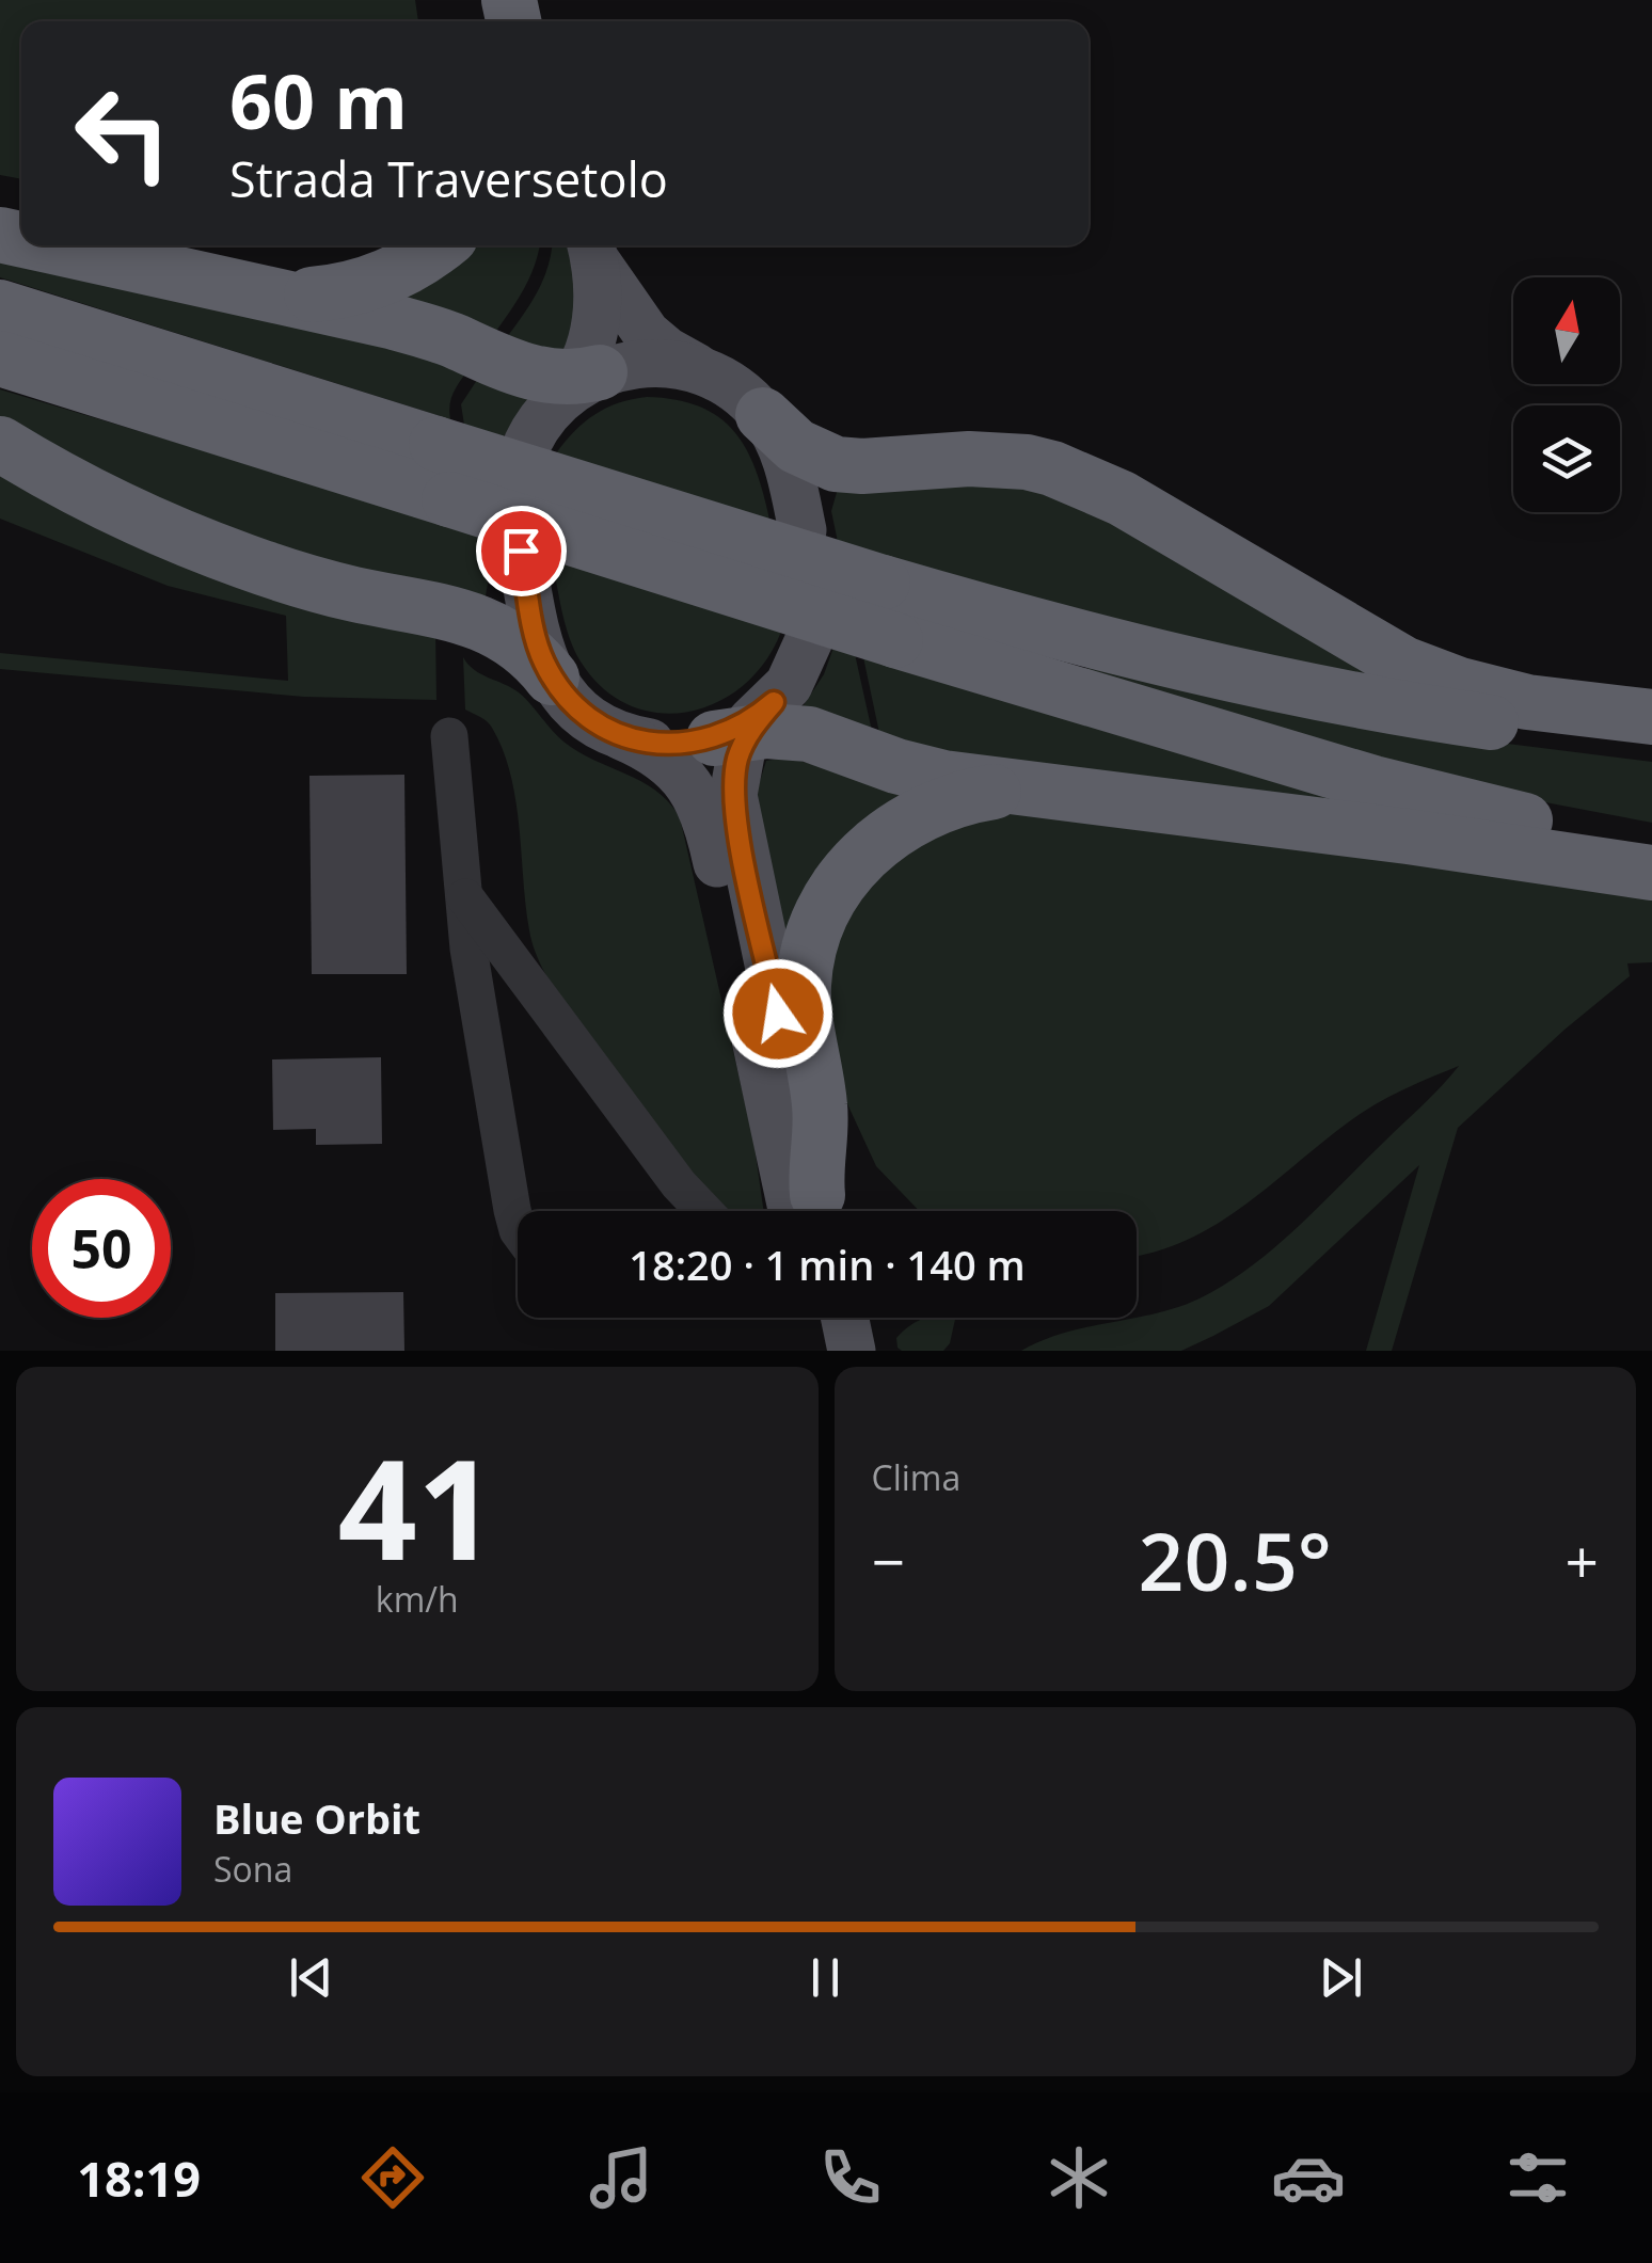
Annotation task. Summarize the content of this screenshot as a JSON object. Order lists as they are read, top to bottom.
{
  "north": "top",
  "page": {
    "turn": ["60 m", "Strada Traversetolo"],
    "limit": "50",
    "trip": "18:20 · 1 min · 140 m",
    "tile": [
      ["41", "km/h"],
      "Clima"
    ],
    "heat": ["−", "20.5°", "+"],
    "song": ["Blue Orbit", "Sona"],
    "tabs": "18:19"
  }
}
